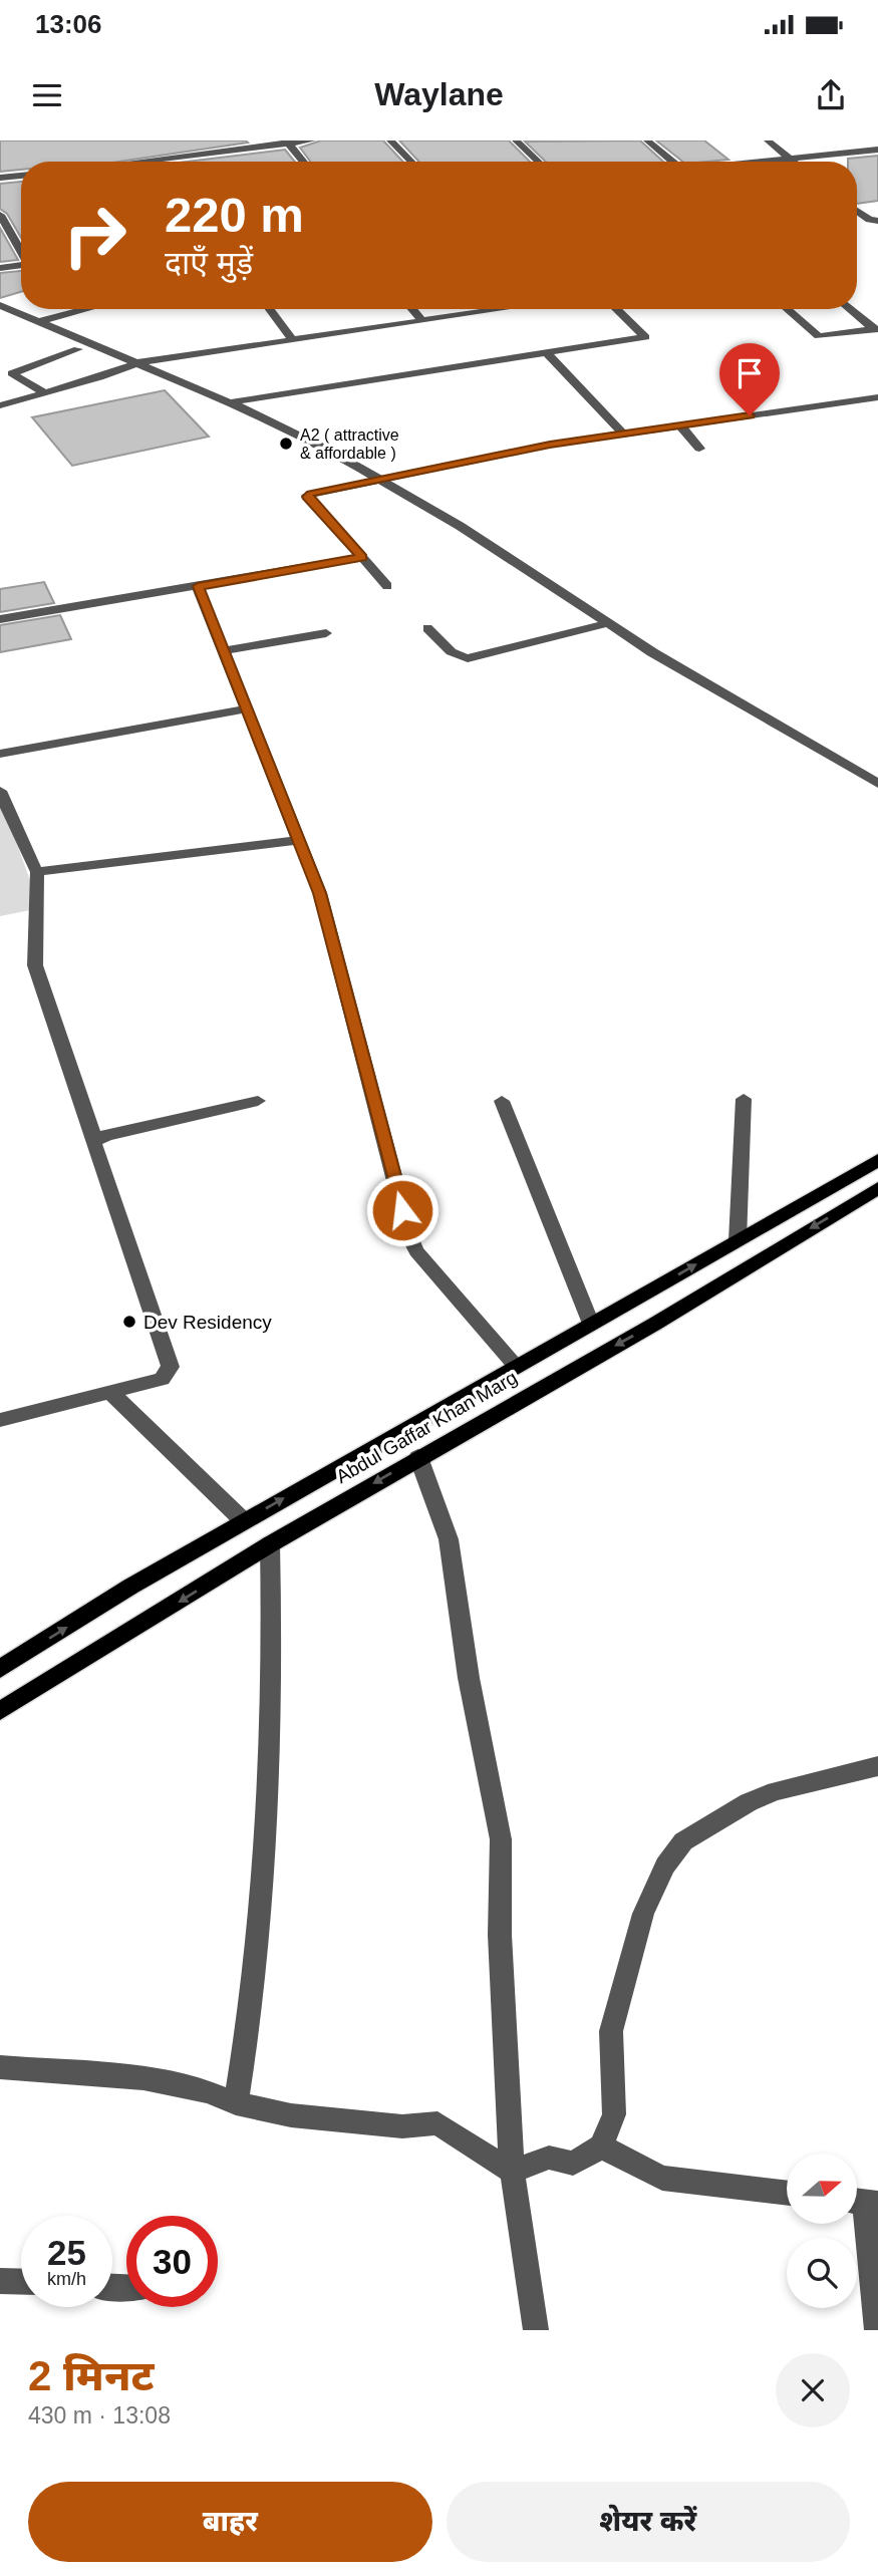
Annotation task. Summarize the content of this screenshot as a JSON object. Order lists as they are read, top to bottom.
{
  "streets": {
    "main road": ["Abdul Gaffar Khan Marg"]
  },
  "places": ["A2 ( attractive & affordable )", "Dev Residency"],
  "north": "right",
  "page": {
    "status": "13:06",
    "header": "Waylane",
    "turn": ["220 m", "दाएँ मुड़ें"],
    "speed": "25 km/h",
    "limit": "30",
    "heading": ["2 मिनट", "430 m · 13:08"],
    "buttons": ["बाहर", "शेयर करें"]
  }
}
